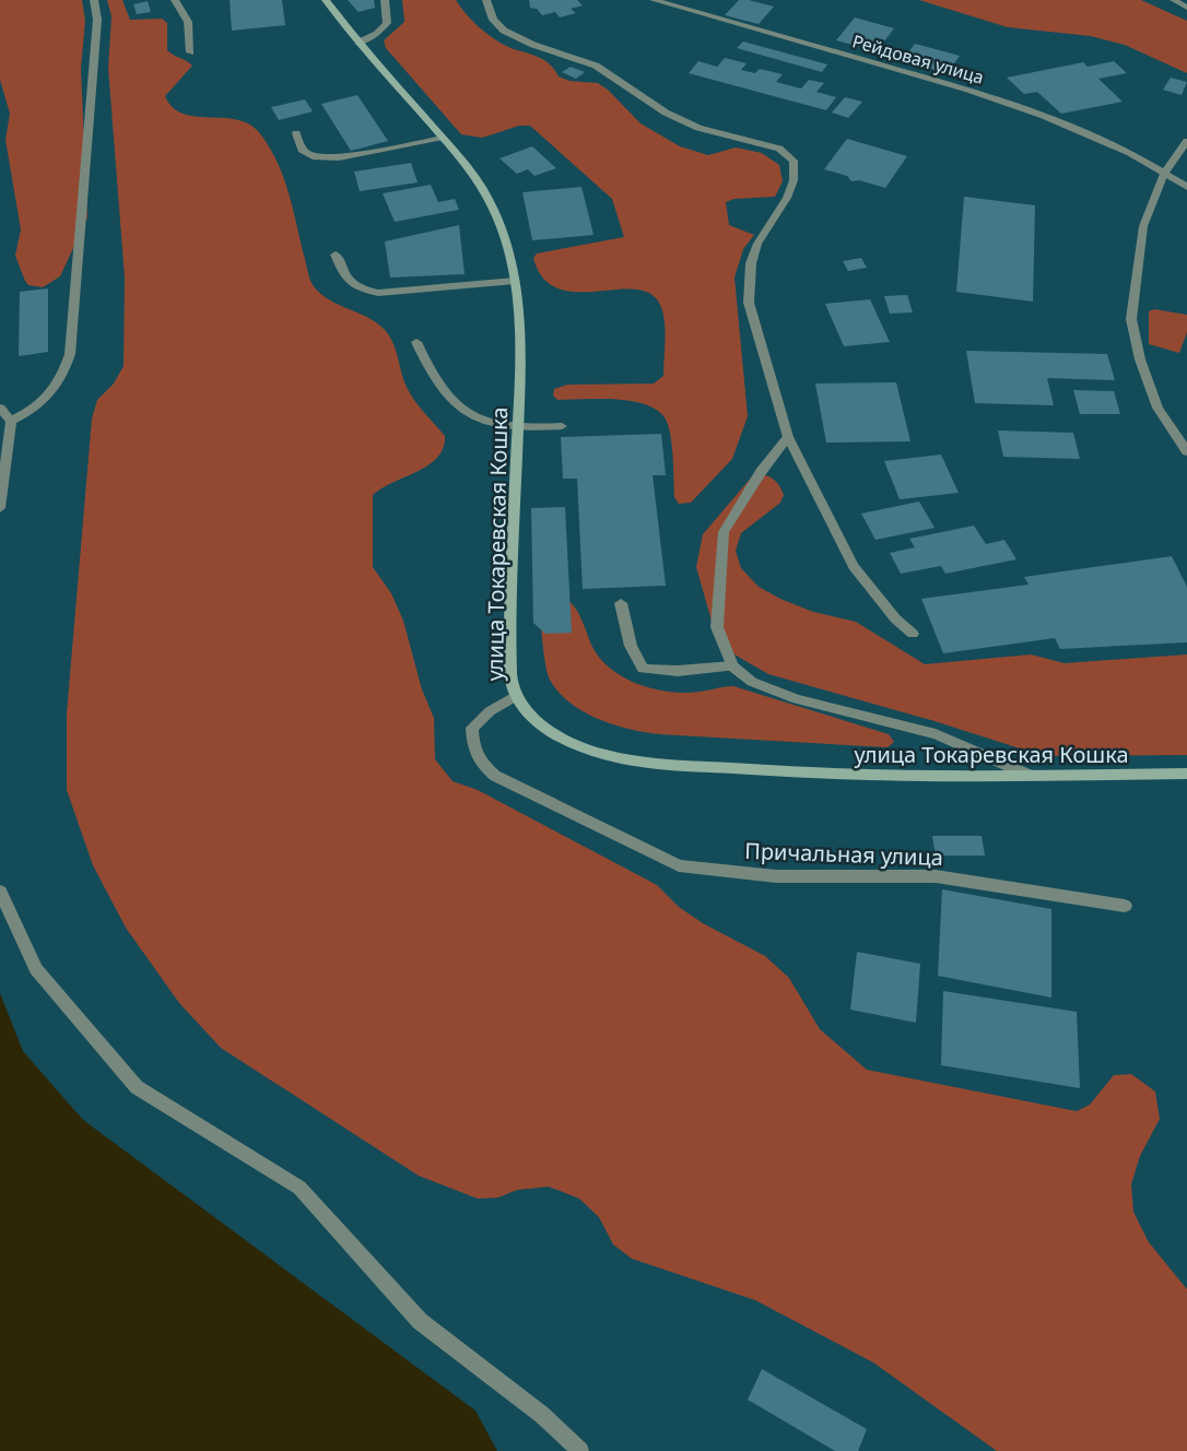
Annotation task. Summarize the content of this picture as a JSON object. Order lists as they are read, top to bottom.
{
  "streets": {
    "main road": ["улица Токаревская Кошка"],
    "street": ["Рейдовая улица", "Причальная улица"]
  },
  "crossings": [
    ["улица Токаревская Кошка", "Причальная улица"]
  ]
}
